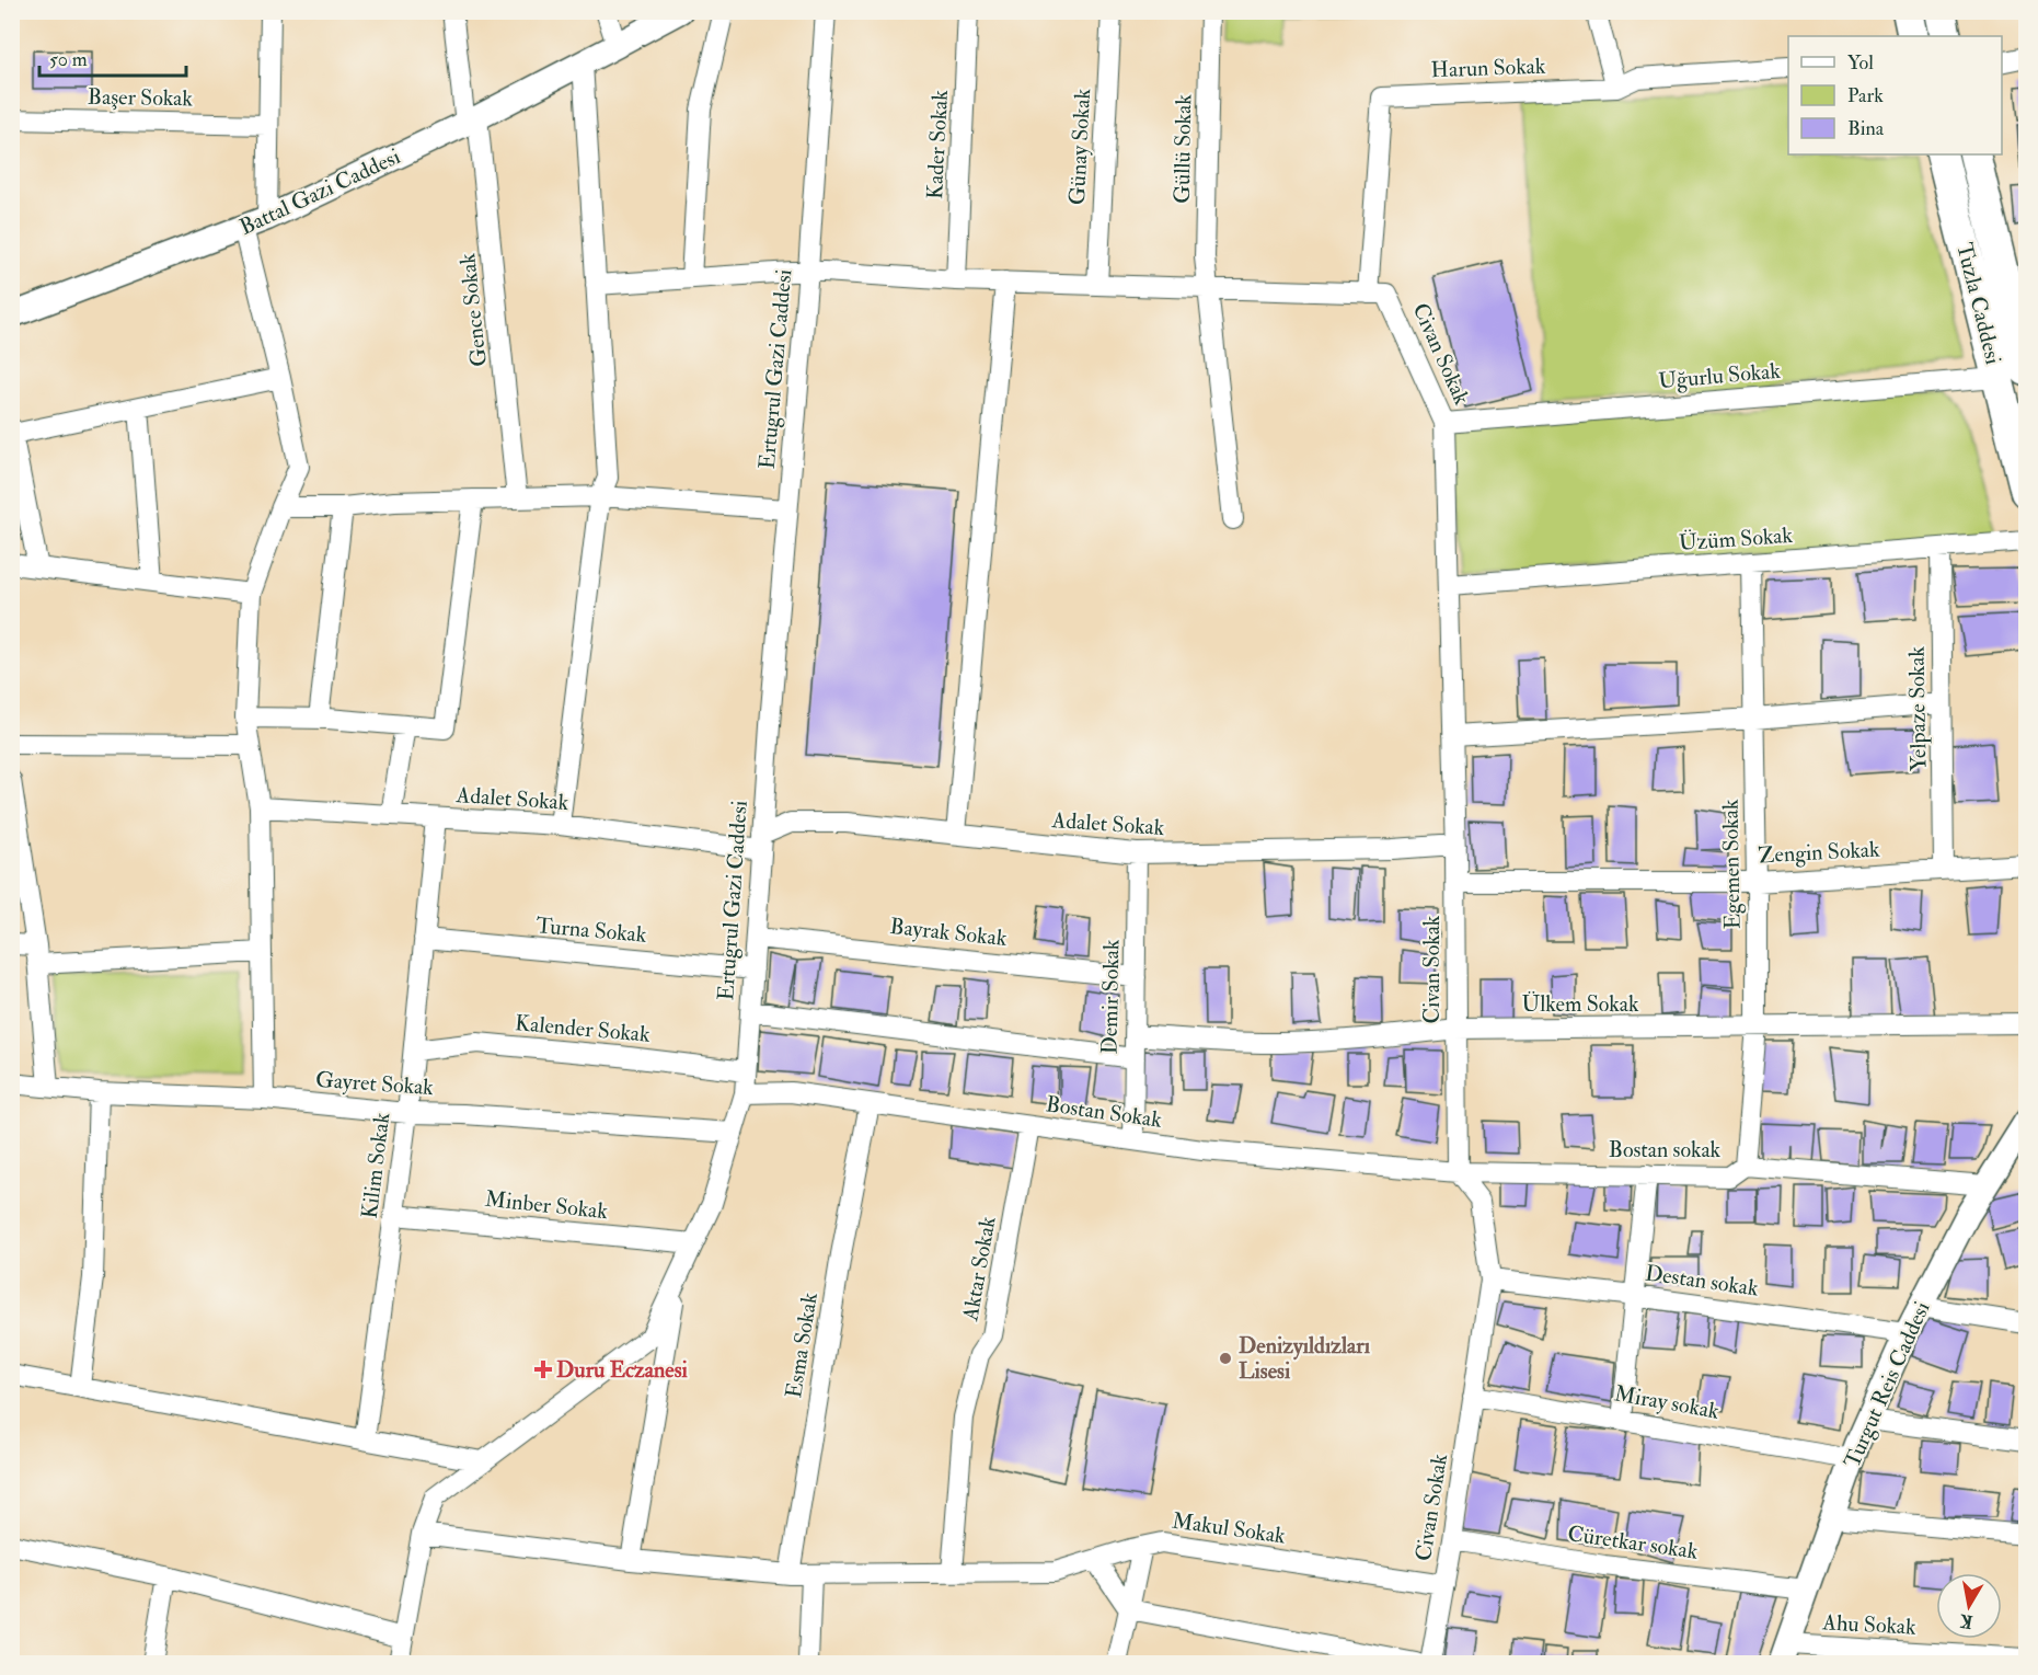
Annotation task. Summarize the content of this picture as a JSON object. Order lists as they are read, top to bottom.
{
  "streets": {
    "main road": ["Tuzla Caddesi"],
    "street": [
      "Harun Sokak",
      "Başer Sokak",
      "Kader Sokak",
      "Günay Sokak",
      "Güllü Sokak",
      "Battal Gazi Caddesi",
      "Gence Sokak",
      "Civan Sokak",
      "Ertugrul Gazi Caddesi",
      "Uğurlu Sokak",
      "Üzüm Sokak",
      "Yelpaze Sokak",
      "Adalet Sokak",
      "Zengin Sokak",
      "Egemen Sokak",
      "Turna Sokak",
      "Bayrak Sokak",
      "Demir Sokak",
      "Ülkem Sokak",
      "Kalender Sokak",
      "Gayret Sokak",
      "Bostan Sokak",
      "Bostan sokak",
      "Kilim Sokak",
      "Minber Sokak",
      "Aktar Sokak",
      "Destan sokak",
      "Esma Sokak",
      "Turgut Reis Caddesi",
      "Miray sokak",
      "Makul Sokak",
      "Cüretkar sokak",
      "Ahu Sokak"
    ]
  },
  "crossings": [
    ["Harun Sokak", "Civan Sokak"],
    ["Battal Gazi Caddesi", "Gence Sokak"],
    ["Tuzla Caddesi", "Uğurlu Sokak"],
    ["Civan Sokak", "Uğurlu Sokak"],
    ["Civan Sokak", "Üzüm Sokak"],
    ["Civan Sokak", "Adalet Sokak"],
    ["Civan Sokak", "Zengin Sokak"],
    ["Civan Sokak", "Ülkem Sokak"],
    ["Civan Sokak", "Bostan Sokak"],
    ["Civan Sokak", "Bostan sokak"],
    ["Civan Sokak", "Destan sokak"],
    ["Civan Sokak", "Miray sokak"],
    ["Civan Sokak", "Makul Sokak"],
    ["Civan Sokak", "Cüretkar sokak"],
    ["Ertugrul Gazi Caddesi", "Adalet Sokak"],
    ["Ertugrul Gazi Caddesi", "Turna Sokak"],
    ["Ertugrul Gazi Caddesi", "Bayrak Sokak"],
    ["Ertugrul Gazi Caddesi", "Kalender Sokak"],
    ["Ertugrul Gazi Caddesi", "Gayret Sokak"],
    ["Ertugrul Gazi Caddesi", "Bostan Sokak"],
    ["Ertugrul Gazi Caddesi", "Minber Sokak"],
    ["Üzüm Sokak", "Yelpaze Sokak"],
    ["Üzüm Sokak", "Egemen Sokak"],
    ["Yelpaze Sokak", "Zengin Sokak"],
    ["Adalet Sokak", "Demir Sokak"],
    ["Adalet Sokak", "Kilim Sokak"],
    ["Zengin Sokak", "Egemen Sokak"],
    ["Egemen Sokak", "Ülkem Sokak"],
    ["Egemen Sokak", "Bostan sokak"],
    ["Turna Sokak", "Kilim Sokak"],
    ["Bayrak Sokak", "Demir Sokak"],
    ["Demir Sokak", "Ülkem Sokak"],
    ["Demir Sokak", "Bostan Sokak"],
    ["Kalender Sokak", "Kilim Sokak"],
    ["Gayret Sokak", "Kilim Sokak"],
    ["Bostan Sokak", "Bostan sokak"],
    ["Bostan Sokak", "Aktar Sokak"],
    ["Bostan Sokak", "Esma Sokak"],
    ["Bostan sokak", "Turgut Reis Caddesi"],
    ["Kilim Sokak", "Minber Sokak"],
    ["Aktar Sokak", "Makul Sokak"],
    ["Destan sokak", "Turgut Reis Caddesi"],
    ["Turgut Reis Caddesi", "Miray sokak"],
    ["Turgut Reis Caddesi", "Cüretkar sokak"],
    ["Turgut Reis Caddesi", "Ahu Sokak"]
  ],
  "places": {
    "other": ["Denizyıldızları Lisesi"],
    "health": ["Duru Eczanesi"]
  },
  "legend": ["Yol", "Park", "Bina"],
  "scale_bar": "50 m",
  "north": "bottom"
}
